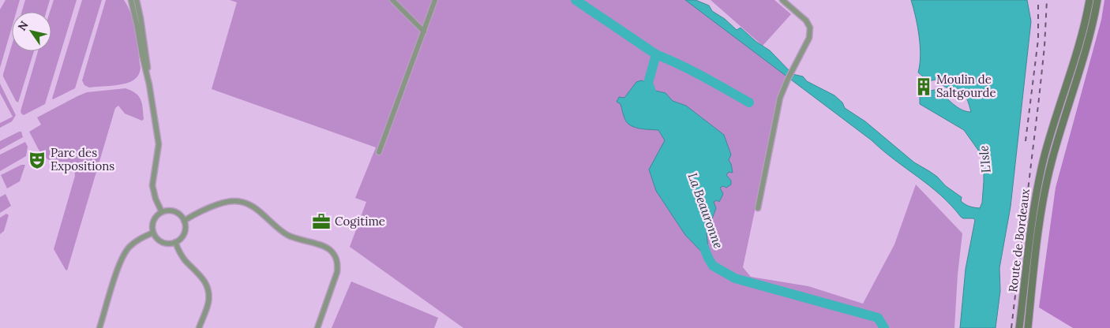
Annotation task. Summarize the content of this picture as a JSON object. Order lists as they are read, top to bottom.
{
  "streets": {
    "main road": ["Route de Bordeaux"]
  },
  "water": ["L'Isle", "La Beauronne"],
  "places": {
    "building": ["Moulin de Saltgourde"],
    "theatre": ["Parc des Expositions"],
    "office": ["Cogitime"]
  },
  "north": "top left"
}
